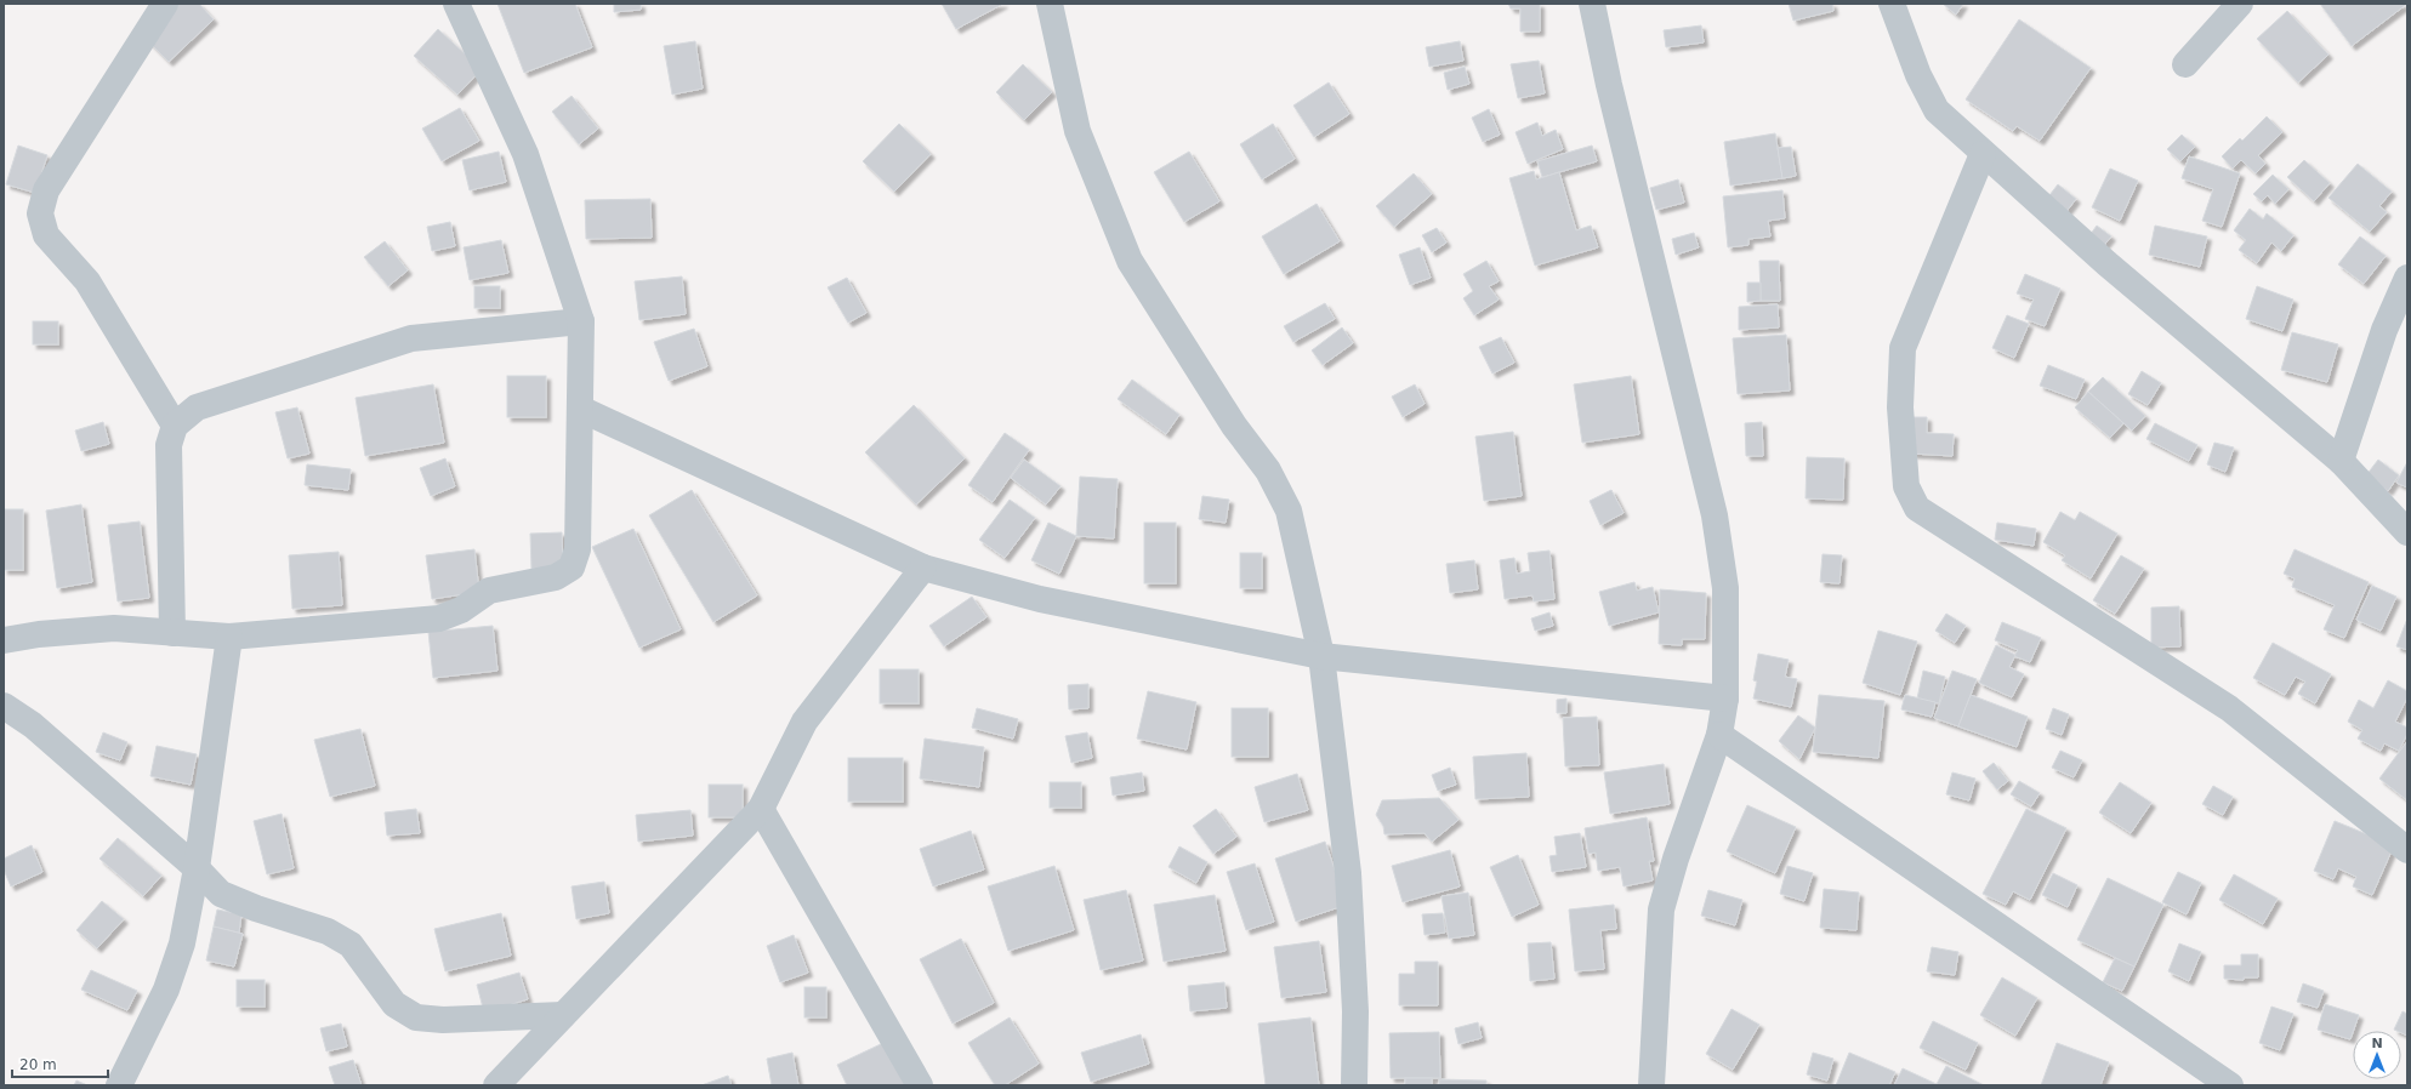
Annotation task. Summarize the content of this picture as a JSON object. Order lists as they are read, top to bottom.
{
  "scale_bar": "20 m",
  "north": "top"
}
